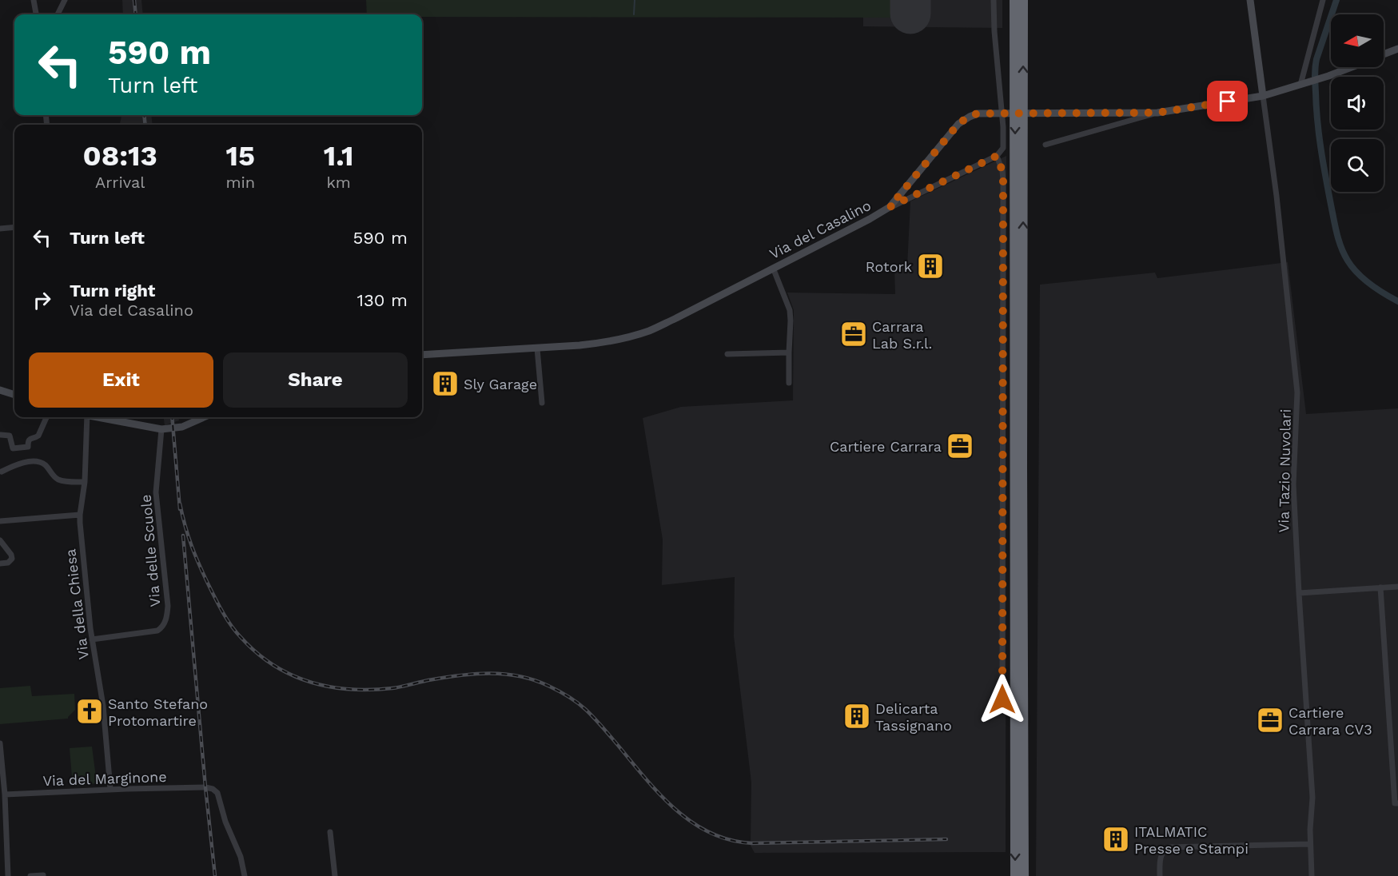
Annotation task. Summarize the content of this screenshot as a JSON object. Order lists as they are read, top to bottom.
{
  "streets": {
    "street": [
      "Via del Casalino",
      "Via Tazio Nuvolari",
      "Via delle Scuole",
      "Via della Chiesa",
      "Via del Marginone"
    ]
  },
  "crossings": [
    ["Via del Casalino", "Via Tazio Nuvolari"],
    ["Via delle Scuole", "Via della Chiesa"],
    ["Via della Chiesa", "Via del Marginone"]
  ],
  "places": {
    "building": [
      "Rotork",
      "Sly Garage",
      "Delicarta Tassignano",
      "ITALMATIC Presse e Stampi"
    ],
    "office": ["Carrara Lab S.r.l.", "Cartiere Carrara", "Cartiere Carrara CV3"],
    "church": ["Santo Stefano Protomartire"]
  },
  "north": "left",
  "page": {
    "turn": ["590 m", "Turn left"],
    "eta": [
      "08:13",
      "Arrival",
      "15",
      "min",
      "1.1",
      "km"
    ],
    "list": [
      {
        "name": "Turn left",
        "value": "590 m"
      },
      {
        "name": "Turn right",
        "note": "Via del Casalino",
        "value": "130 m"
      }
    ],
    "buttons": ["Exit", "Share"]
  }
}
